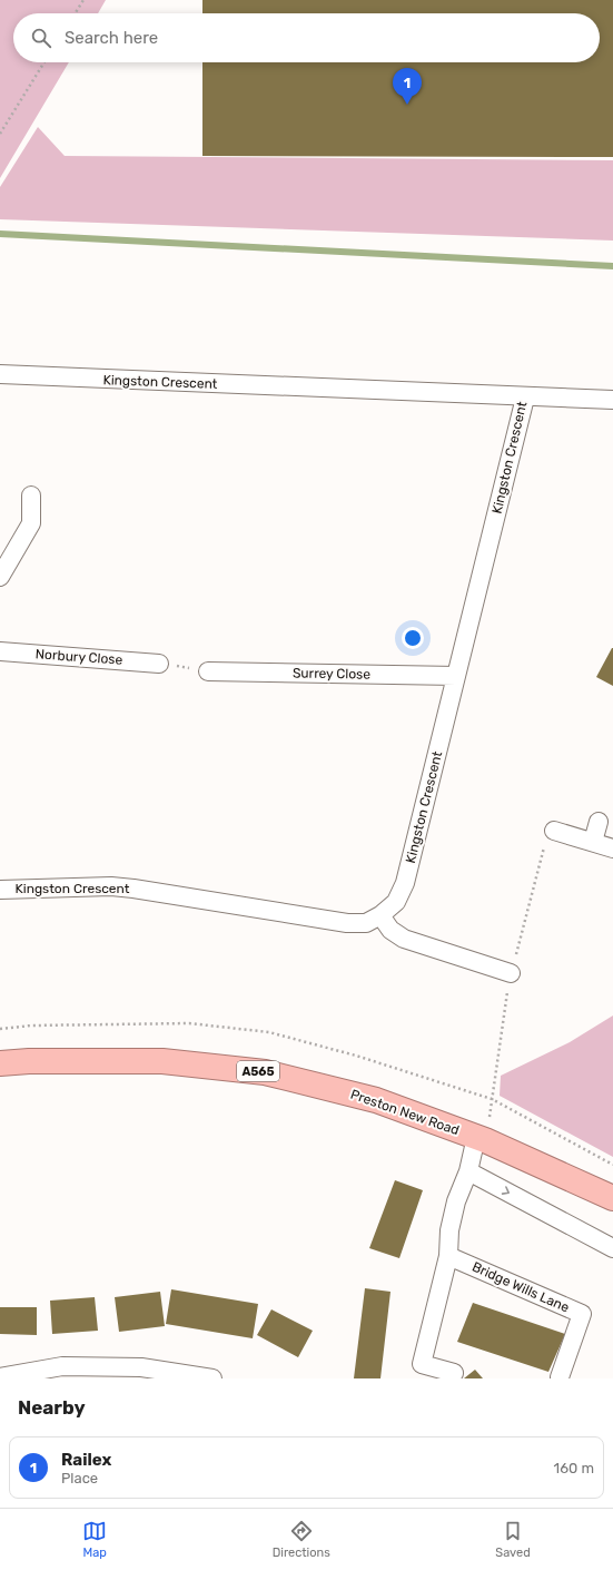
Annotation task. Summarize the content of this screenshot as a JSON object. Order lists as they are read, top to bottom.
{
  "streets": {
    "highway": ["A565", "Preston New Road"],
    "street": [
      "Kingston Crescent",
      "Norbury Close",
      "Surrey Close",
      "Bridge Wills Lane"
    ]
  },
  "crossings": [
    ["Kingston Crescent", "Surrey Close"]
  ],
  "page": {
    "search": "Search here",
    "pins": "1",
    "heading": "Nearby",
    "list": [
      {
        "mark": "1",
        "name": "Railex",
        "note": "Place",
        "value": "160 m"
      }
    ],
    "nav": ["Map", "Directions", "Saved"]
  }
}
